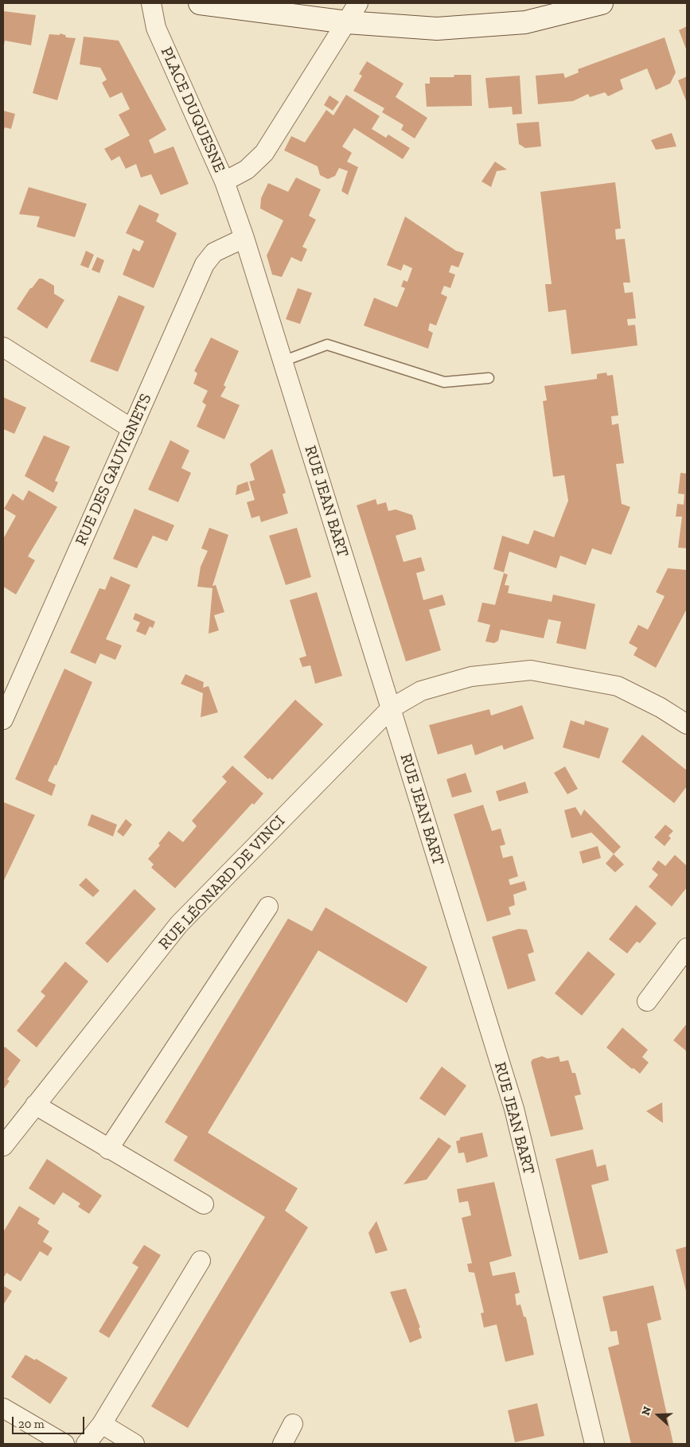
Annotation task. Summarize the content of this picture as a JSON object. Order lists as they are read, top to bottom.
{
  "streets": {
    "street": [
      "PLACE DUQUESNE",
      "RUE DES GAUVIGNETS",
      "RUE JEAN BART",
      "RUE LÉONARD DE VINCI"
    ]
  },
  "crossings": [
    ["PLACE DUQUESNE", "RUE JEAN BART"],
    ["RUE DES GAUVIGNETS", "RUE JEAN BART"],
    ["RUE JEAN BART", "RUE LÉONARD DE VINCI"]
  ],
  "scale_bar": "20 m",
  "north": "left"
}
